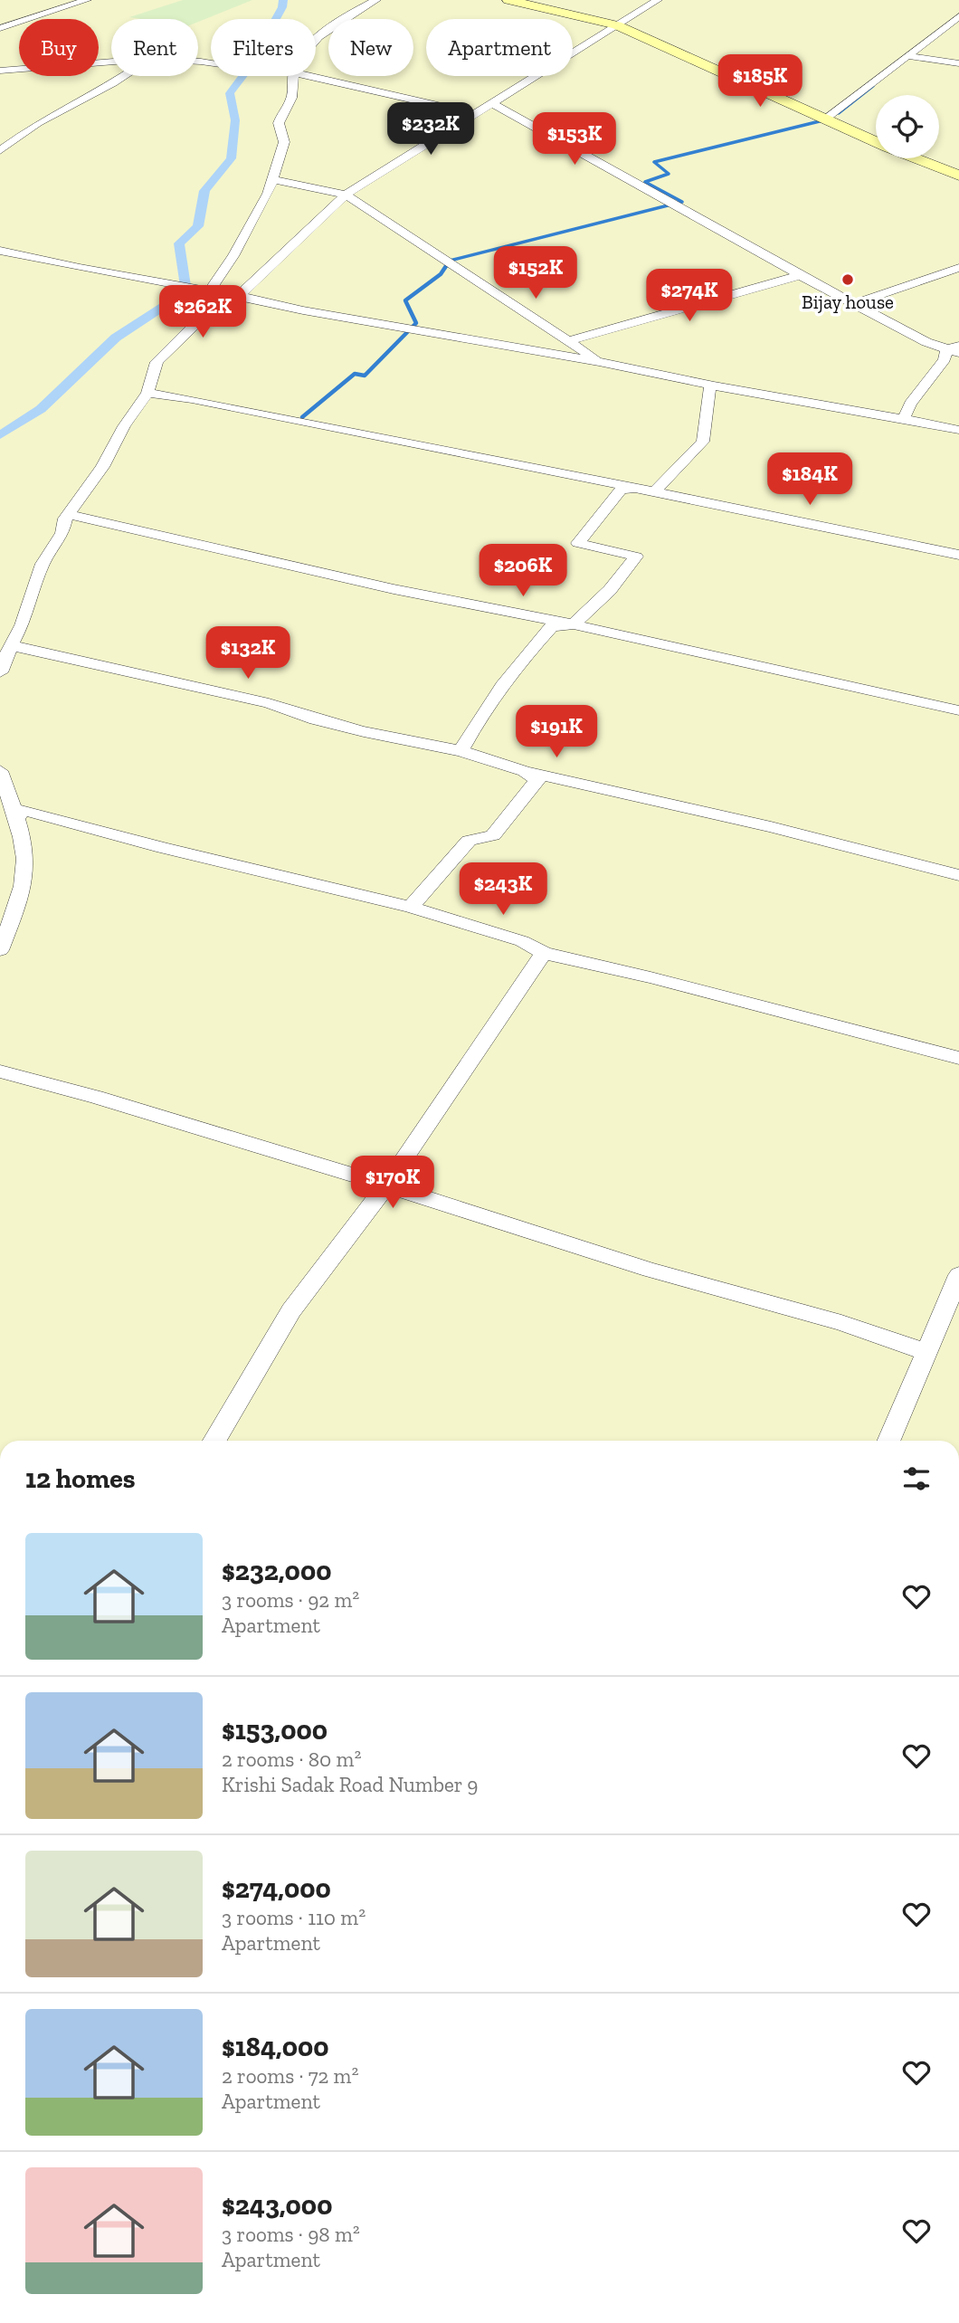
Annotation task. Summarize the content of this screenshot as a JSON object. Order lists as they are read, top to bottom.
{
  "places": ["Bijay house"],
  "page": {
    "chip": [
      "Buy",
      "Rent",
      "Filters",
      "New",
      "Apartment"
    ],
    "price": [
      "$185K",
      "$232K",
      "$153K",
      "$152K",
      "$274K",
      "$262K",
      "$184K",
      "$206K",
      "$132K",
      "$191K",
      "$243K",
      "$170K"
    ],
    "heading": "12 homes",
    "list": [
      {
        "name": "$232,000",
        "note": "3 rooms · 92 m² · Apartment"
      },
      {
        "name": "$153,000",
        "note": "2 rooms · 80 m² · Krishi Sadak Road Number 9"
      },
      {
        "name": "$274,000",
        "note": "3 rooms · 110 m² · Apartment"
      },
      {
        "name": "$184,000",
        "note": "2 rooms · 72 m² · Apartment"
      },
      {
        "name": "$243,000",
        "note": "3 rooms · 98 m² · Apartment"
      }
    ]
  }
}
